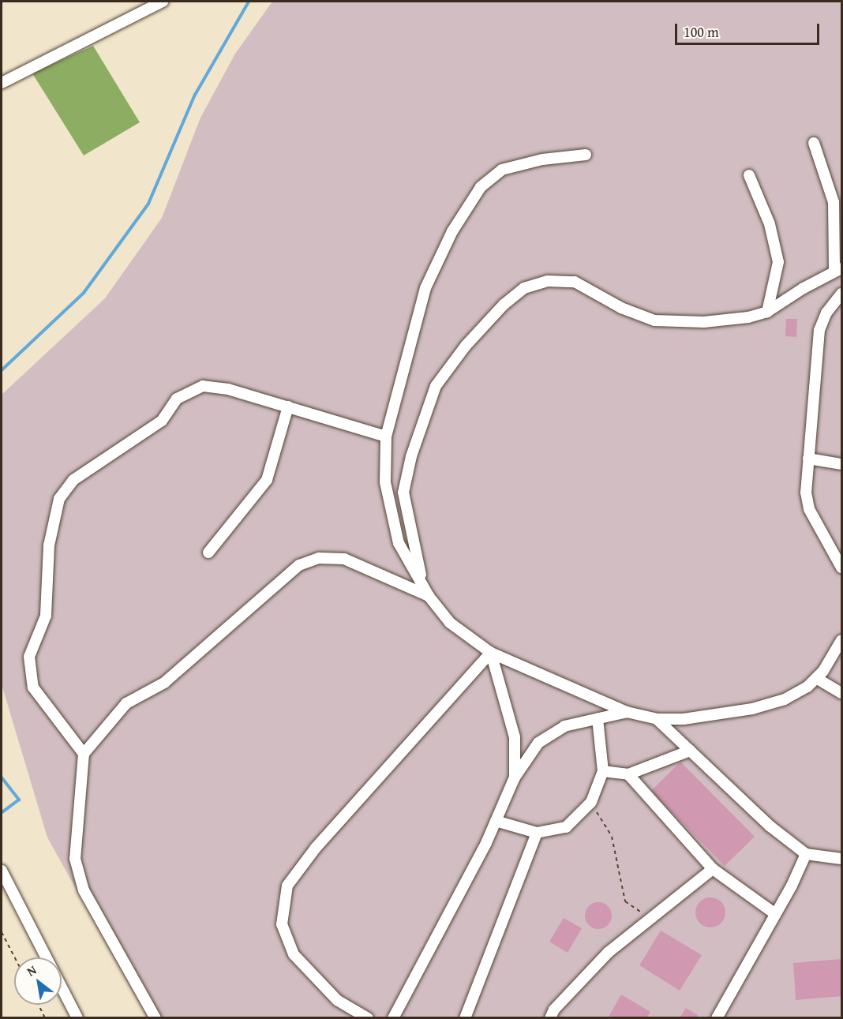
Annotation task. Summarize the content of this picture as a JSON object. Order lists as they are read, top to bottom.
{
  "scale_bar": "100 m",
  "north": "top left"
}
